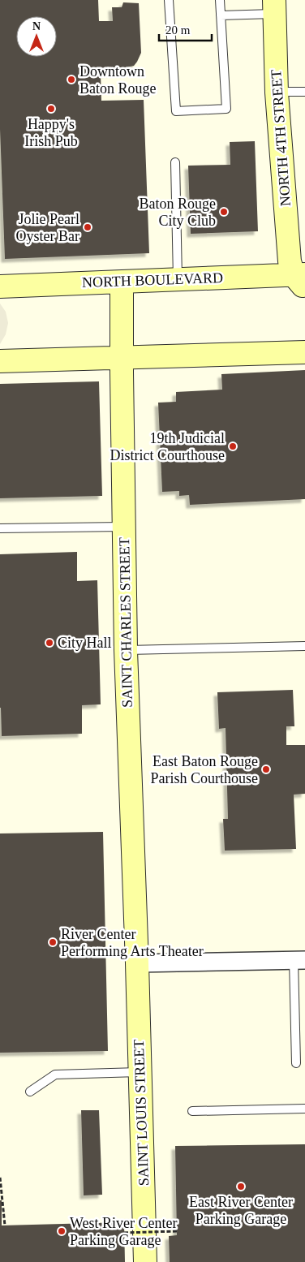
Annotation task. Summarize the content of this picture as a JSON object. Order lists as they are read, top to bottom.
{
  "streets": {
    "street": [
      "NORTH 4TH STREET",
      "NORTH BOULEVARD",
      "SAINT CHARLES STREET",
      "SAINT LOUIS STREET"
    ]
  },
  "crossings": [
    ["NORTH 4TH STREET", "NORTH BOULEVARD"],
    ["NORTH BOULEVARD", "SAINT CHARLES STREET"],
    ["SAINT CHARLES STREET", "SAINT LOUIS STREET"]
  ],
  "places": [
    "Downtown Baton Rouge",
    "Happy's Irish Pub",
    "Baton Rouge City Club",
    "Jolie Pearl Oyster Bar",
    "19th Judicial District Courthouse",
    "City Hall",
    "East Baton Rouge Parish Courthouse",
    "River Center Performing Arts Theater",
    "East River Center Parking Garage",
    "West River Center Parking Garage"
  ],
  "scale_bar": "20 m",
  "north": "top"
}
